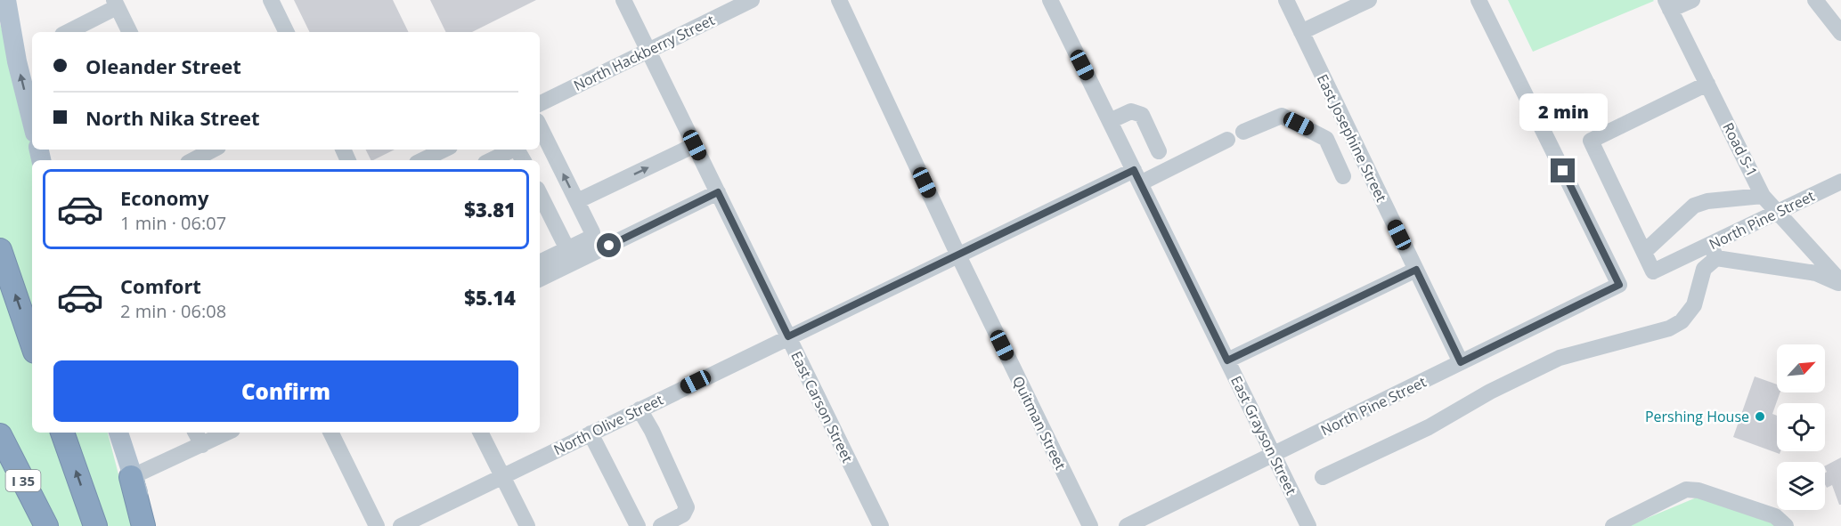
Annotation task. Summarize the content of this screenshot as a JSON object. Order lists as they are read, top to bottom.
{
  "streets": {
    "highway": ["I 35"],
    "street": [
      "North Hackberry Street",
      "East Josephine Street",
      "Road S-1",
      "North Pine Street",
      "East Carson Street",
      "Quitman Street",
      "North Olive Street",
      "East Grayson Street"
    ]
  },
  "crossings": [
    ["North Hackberry Street", "East Carson Street"],
    ["East Josephine Street", "North Pine Street"],
    ["Road S-1", "North Pine Street"],
    ["North Pine Street", "East Grayson Street"],
    ["East Carson Street", "North Olive Street"],
    ["Quitman Street", "North Olive Street"],
    ["North Olive Street", "East Grayson Street"]
  ],
  "places": ["Pershing House"],
  "north": "top right",
  "page": {
    "banner": ["Oleander Street", "North Nika Street"],
    "bubble": "2 min",
    "list": [
      {
        "name": "Economy",
        "note": "1 min · 06:07",
        "value": "$3.81"
      },
      {
        "name": "Comfort",
        "note": "2 min · 06:08",
        "value": "$5.14"
      }
    ],
    "buttons": "Confirm"
  }
}
